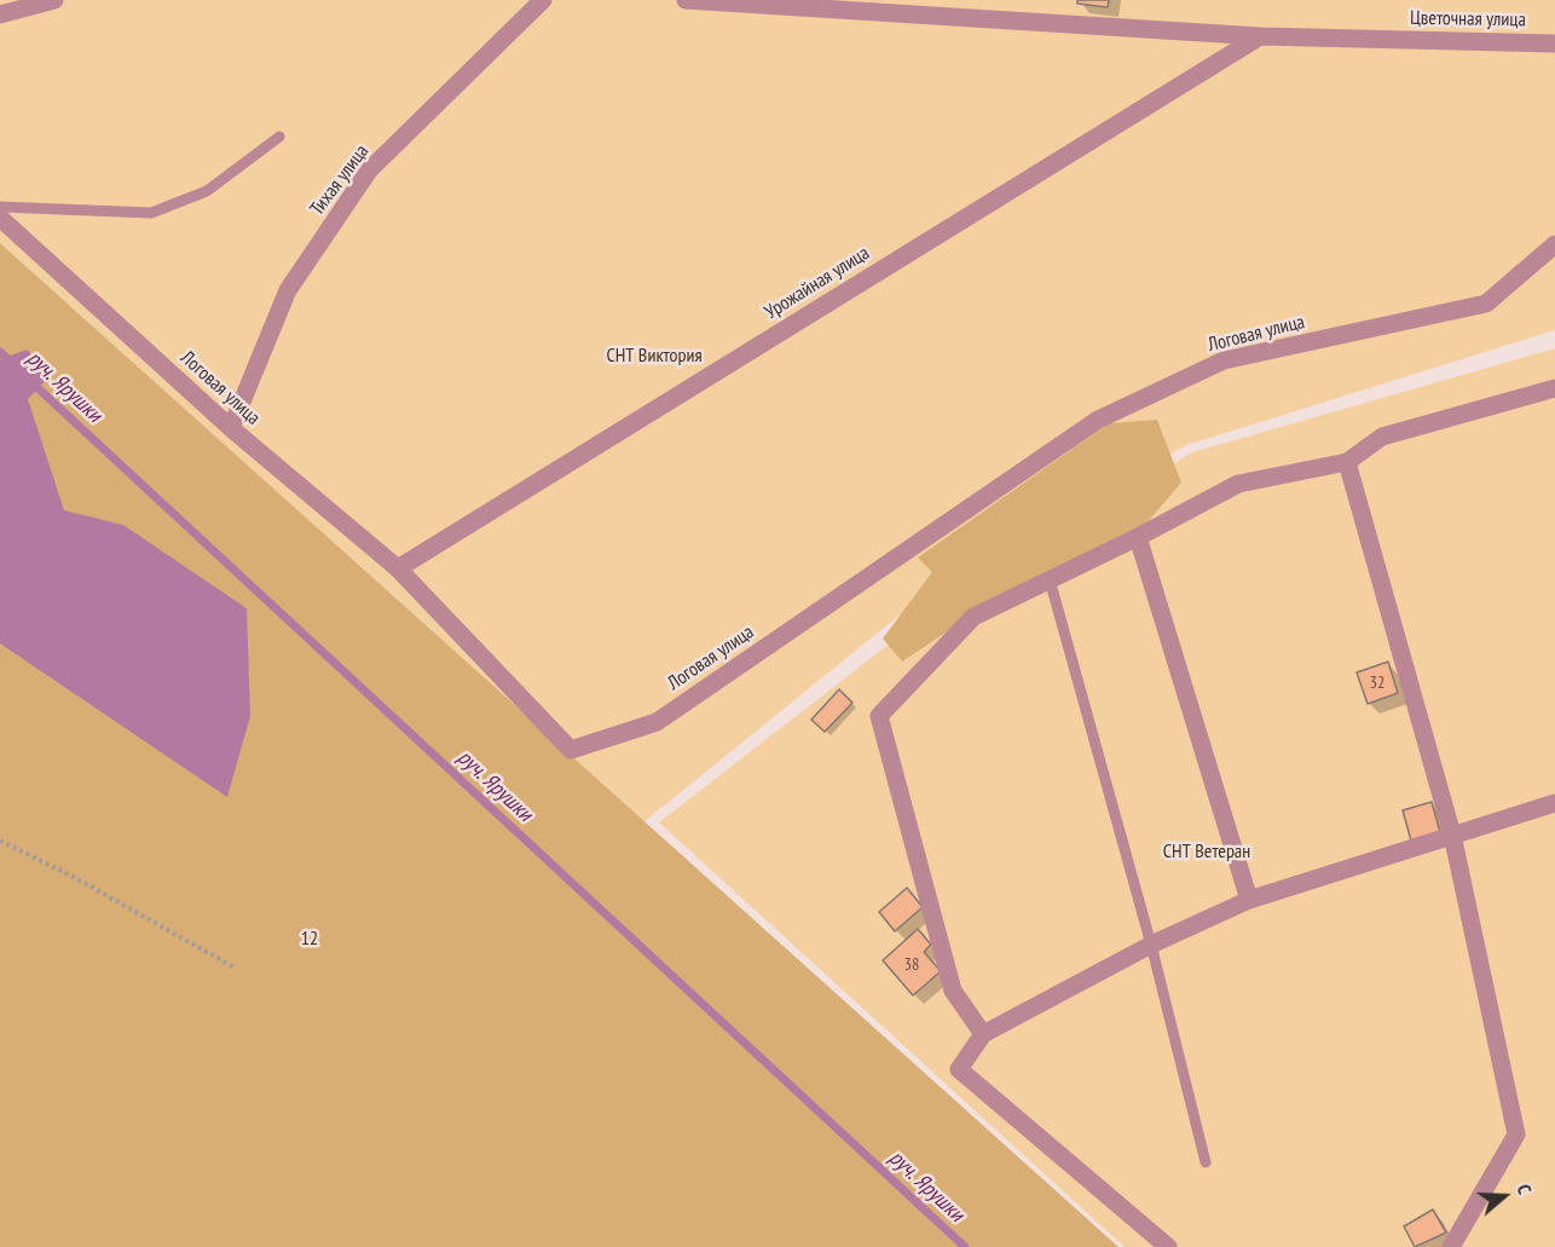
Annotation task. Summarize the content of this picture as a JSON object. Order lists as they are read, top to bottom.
{
  "streets": {
    "street": [
      "Цветочная улица",
      "Тихая улица",
      "Урожайная улица",
      "Логовая улица"
    ]
  },
  "crossings": [
    ["Цветочная улица", "Урожайная улица"],
    ["Тихая улица", "Логовая улица"],
    ["Урожайная улица", "Логовая улица"]
  ],
  "water": ["руч. Ярушки"],
  "parks": ["СНТ Виктория", "СНТ Ветеран", "12"],
  "house_numbers": ["32", "38"],
  "north": "right"
}
